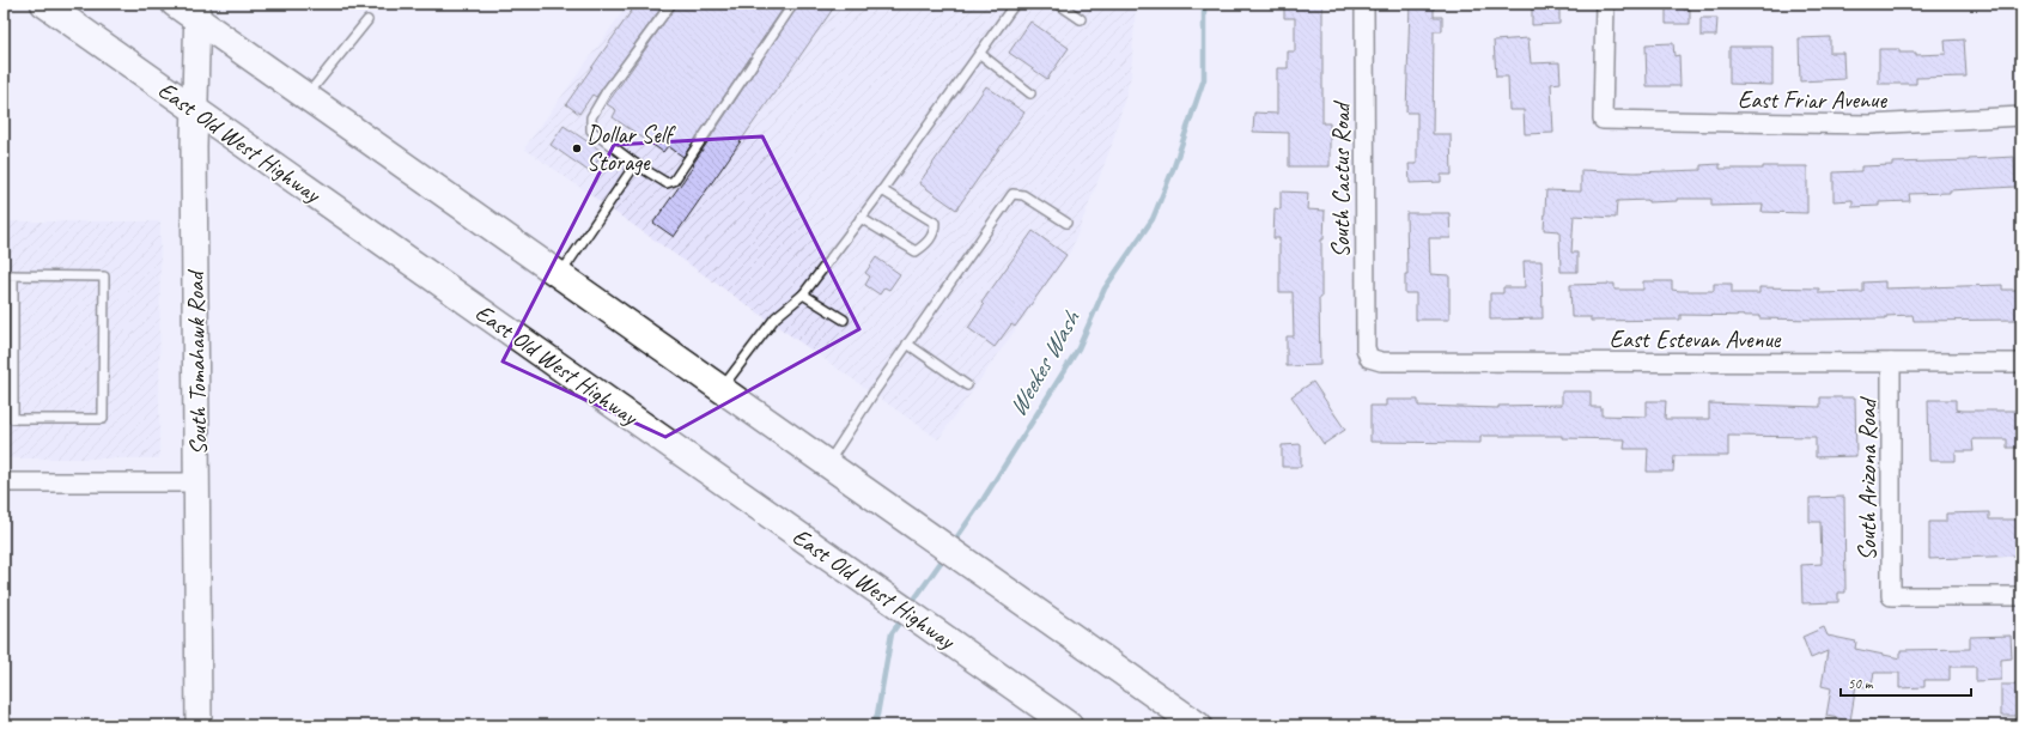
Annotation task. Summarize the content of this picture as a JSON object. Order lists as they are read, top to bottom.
{
  "streets": {
    "main road": ["East Old West Highway", "South Tomahawk Road"],
    "street": [
      "East Friar Avenue",
      "South Cactus Road",
      "East Estevan Avenue",
      "South Arizona Road"
    ]
  },
  "crossings": [
    ["East Old West Highway", "South Tomahawk Road"],
    ["South Cactus Road", "East Estevan Avenue"],
    ["East Estevan Avenue", "South Arizona Road"]
  ],
  "water": ["Weekes Wash"],
  "places": ["Dollar Self Storage"],
  "scale_bar": "50 m"
}
